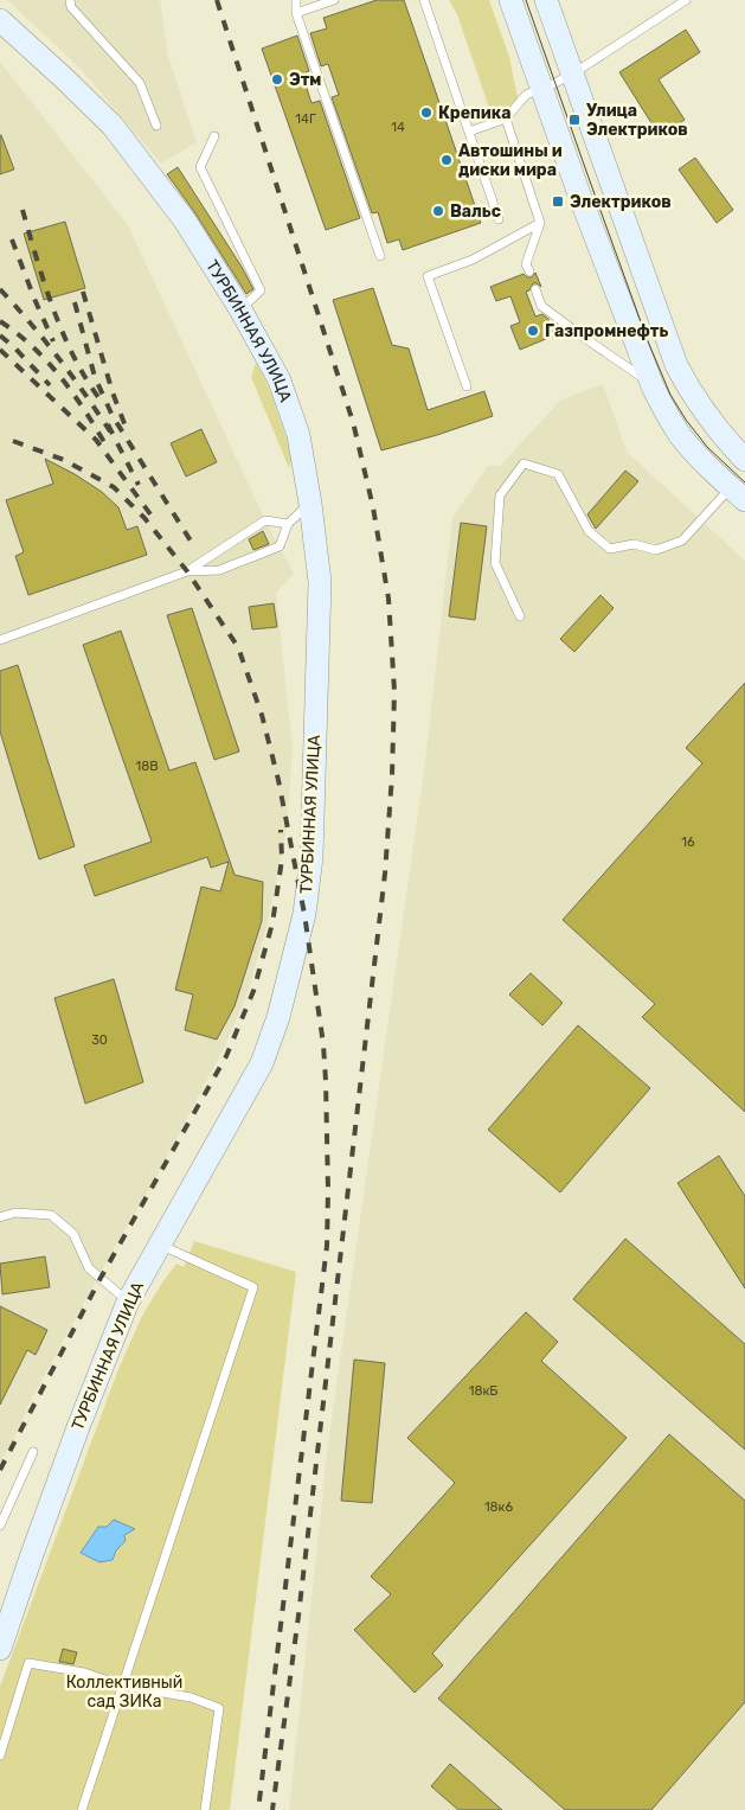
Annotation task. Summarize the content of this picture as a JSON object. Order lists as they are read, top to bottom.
{
  "streets": {
    "main road": ["ТУРБИННАЯ УЛИЦА"]
  },
  "parks": ["Коллективный сад ЗИКа"],
  "places": {
    "other": [
      "Этм",
      "Крепика",
      "Автошины и диски мира",
      "Вальс",
      "Газпромнефть"
    ],
    "transit": ["Улица Электриков", "Электриков"]
  },
  "house_numbers": [
    "14Г",
    "14",
    "18В",
    "16",
    "30",
    "18кБ",
    "18к6"
  ]
}
